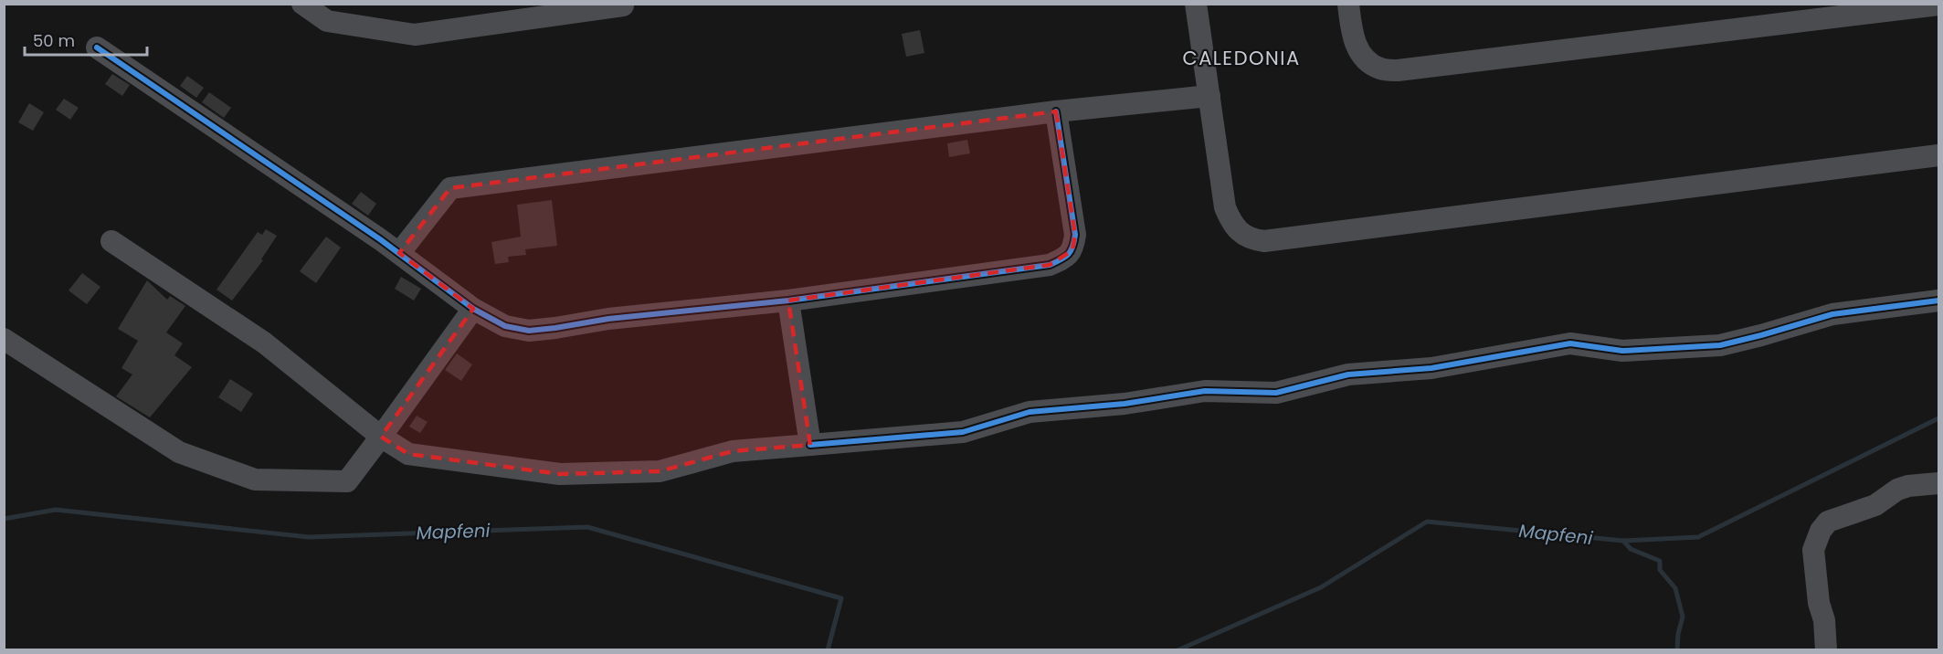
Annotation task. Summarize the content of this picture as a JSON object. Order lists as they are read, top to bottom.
{
  "districts": ["CALEDONIA"],
  "water": ["Mapfeni"],
  "scale_bar": "50 m"
}
